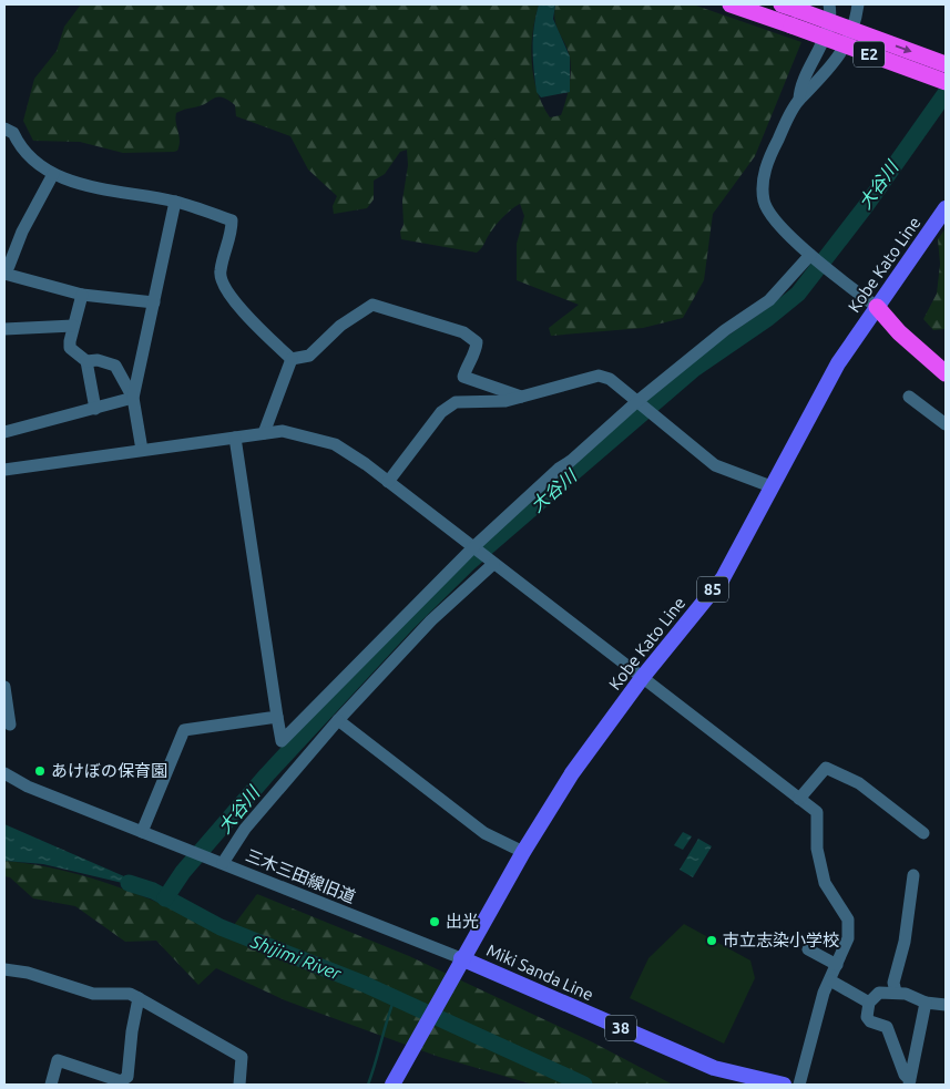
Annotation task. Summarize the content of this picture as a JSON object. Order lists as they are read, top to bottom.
{
  "streets": {
    "highway": ["E2"],
    "main road": [
      "Kobe Kato Line",
      "85",
      "Miki Sanda Line",
      "38"
    ],
    "street": ["三木三田線旧道"]
  },
  "crossings": [
    ["Kobe Kato Line", "三木三田線旧道"],
    ["Kobe Kato Line", "Miki Sanda Line"],
    ["三木三田線旧道", "Miki Sanda Line"]
  ],
  "water": ["大谷川", "Shijimi River"],
  "places": ["あけぼの保育園", "出光", "市立志染小学校"]
}
